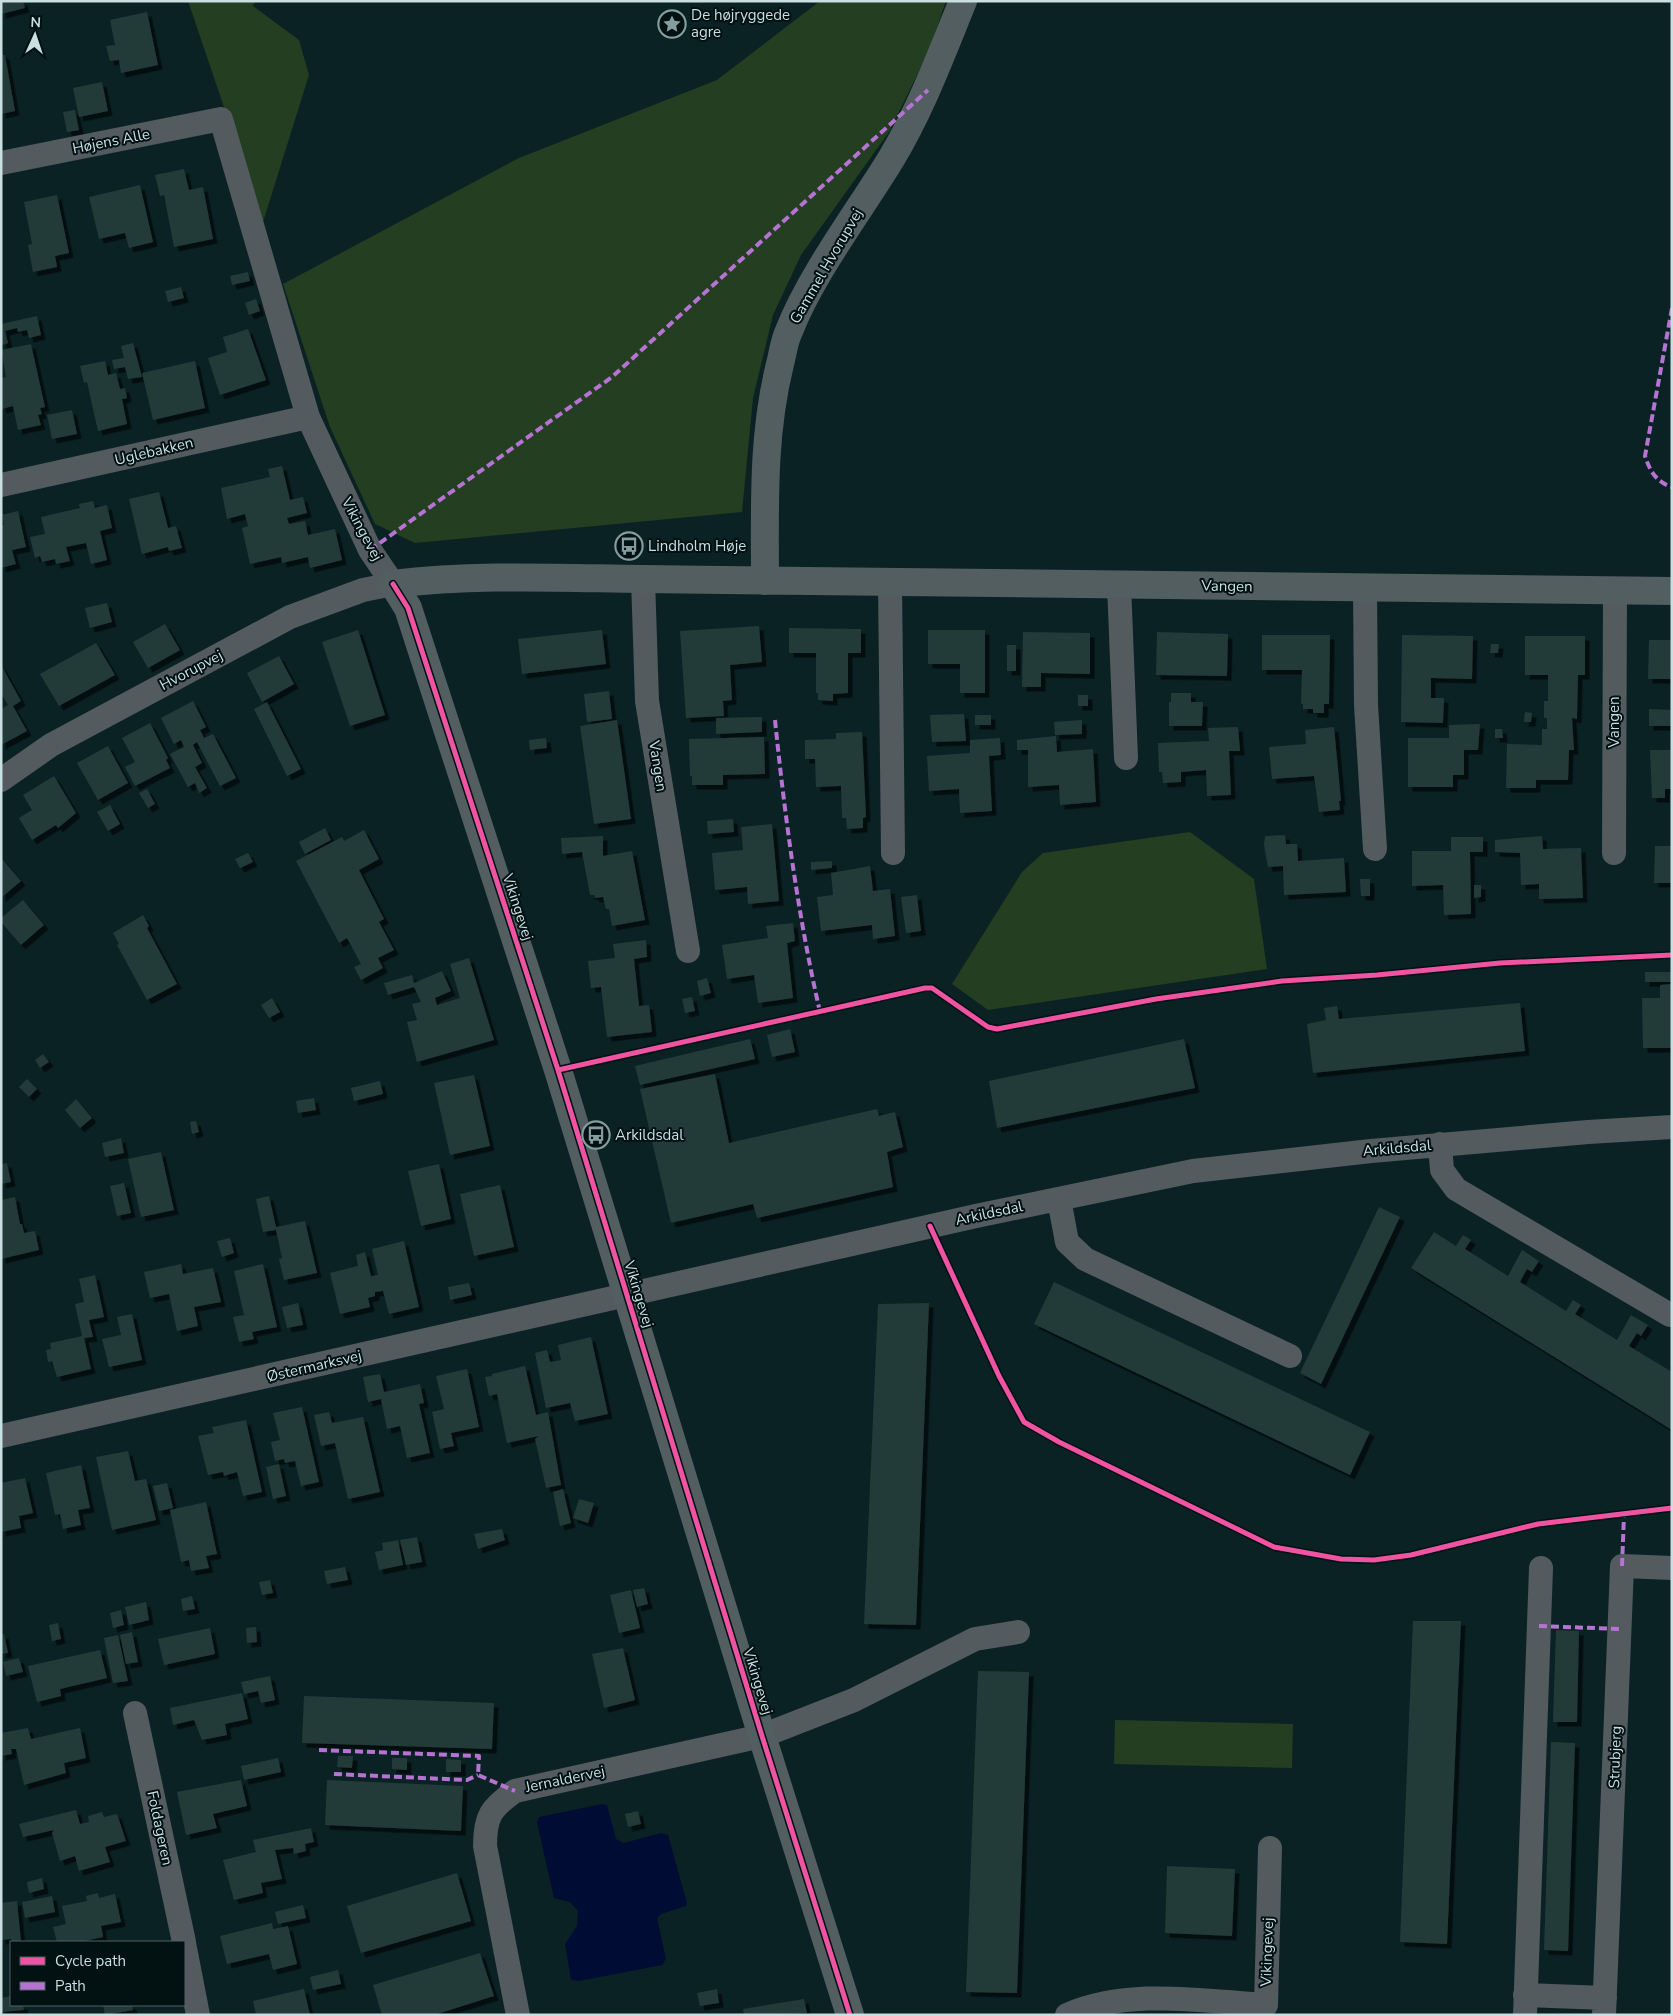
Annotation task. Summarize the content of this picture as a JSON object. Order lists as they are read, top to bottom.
{
  "streets": {
    "street": [
      "Højens Alle",
      "Gammel Hvorupvej",
      "Uglebakken",
      "Vikingevej",
      "Vangen",
      "Hvorupvej",
      "Arkildsdal",
      "Østermarksvej",
      "Strubjerg",
      "Jernaldervej",
      "Foldageren"
    ]
  },
  "crossings": [
    ["Højens Alle", "Vikingevej"],
    ["Gammel Hvorupvej", "Vangen"],
    ["Uglebakken", "Vikingevej"],
    ["Vikingevej", "Vangen"],
    ["Vikingevej", "Hvorupvej"],
    ["Vikingevej", "Arkildsdal"],
    ["Vikingevej", "Østermarksvej"],
    ["Vikingevej", "Jernaldervej"],
    ["Vangen", "Hvorupvej"],
    ["Arkildsdal", "Østermarksvej"]
  ],
  "places": {
    "place": ["De højryggede agre"],
    "bus stop": ["Lindholm Høje", "Arkildsdal"]
  },
  "legend": ["Cycle path", "Path"],
  "north": "top"
}
